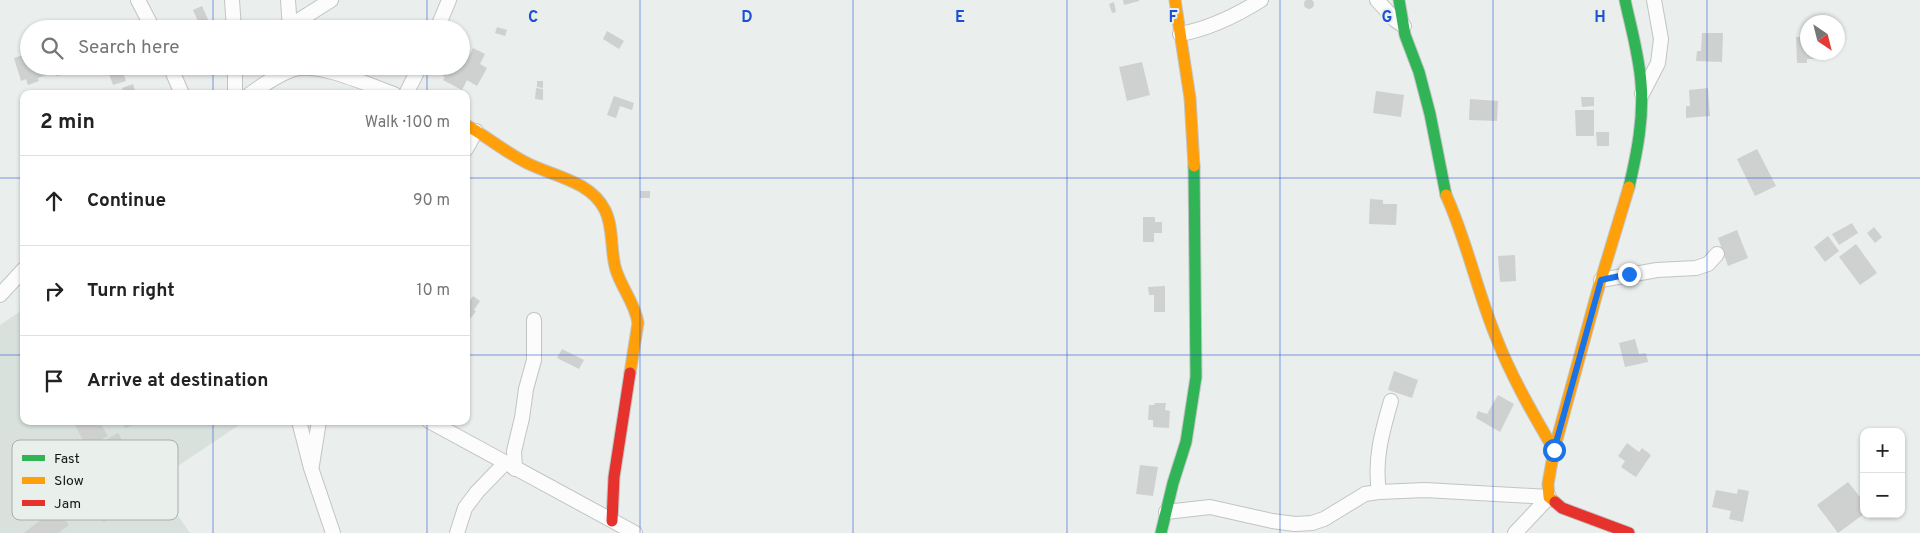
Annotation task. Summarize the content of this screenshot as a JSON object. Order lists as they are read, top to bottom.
{
  "legend": ["Fast", "Slow", "Jam"],
  "north": "bottom right",
  "page": {
    "search": "Search here",
    "heading": ["2 min", "Walk · 100 m"],
    "list": [
      ["Continue", "90 m"],
      ["Turn right", "10 m"],
      "Arrive at destination"
    ],
    "map_buttons": ["+", "−"]
  },
  "grid": {
    "columns": [
      "C",
      "D",
      "E",
      "F",
      "G",
      "H"
    ]
  }
}
